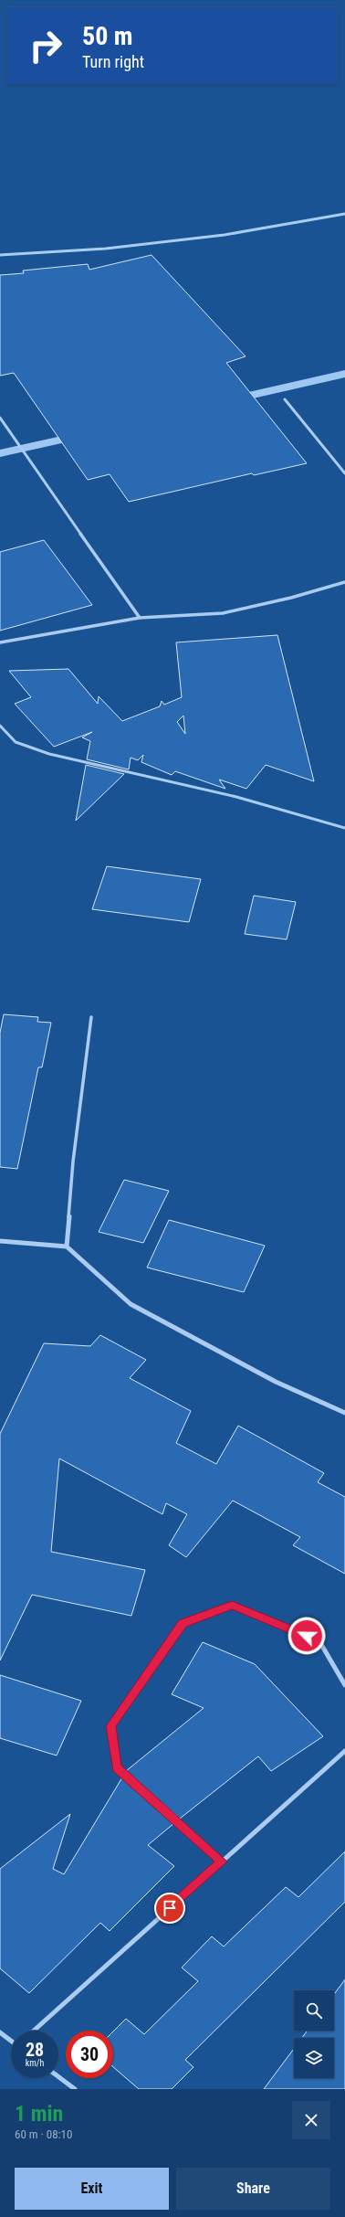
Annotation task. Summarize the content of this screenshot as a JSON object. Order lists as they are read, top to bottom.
{
  "page": {
    "turn": ["50 m", "Turn right"],
    "speed": "28 km/h",
    "limit": "30",
    "heading": ["1 min", "60 m · 08:10"],
    "buttons": ["Exit", "Share"]
  }
}
